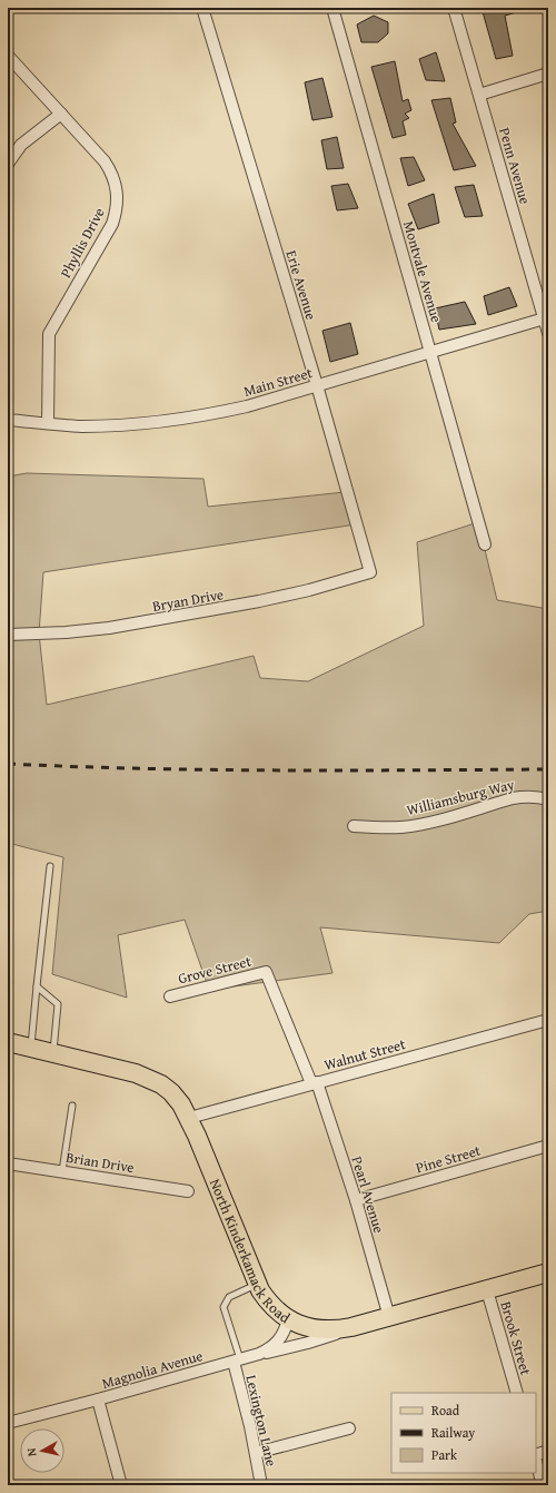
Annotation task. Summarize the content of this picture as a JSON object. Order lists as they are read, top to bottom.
{
  "streets": {
    "main road": ["North Kinderkamack Road"],
    "street": [
      "Penn Avenue",
      "Phyllis Drive",
      "Montvale Avenue",
      "Erie Avenue",
      "Main Street",
      "Bryan Drive",
      "Williamsburg Way",
      "Grove Street",
      "Walnut Street",
      "Pine Street",
      "Brian Drive",
      "Pearl Avenue",
      "Brook Street",
      "Magnolia Avenue",
      "Lexington Lane"
    ]
  },
  "crossings": [
    ["Penn Avenue", "Main Street"],
    ["Phyllis Drive", "Main Street"],
    ["Montvale Avenue", "Main Street"],
    ["Erie Avenue", "Main Street"],
    ["Erie Avenue", "Bryan Drive"],
    ["Grove Street", "Pearl Avenue"],
    ["Walnut Street", "Pearl Avenue"],
    ["Walnut Street", "North Kinderkamack Road"],
    ["Pine Street", "Pearl Avenue"],
    ["Pearl Avenue", "North Kinderkamack Road"],
    ["North Kinderkamack Road", "Brook Street"],
    ["North Kinderkamack Road", "Magnolia Avenue"],
    ["Magnolia Avenue", "Lexington Lane"]
  ],
  "legend": ["Road", "Railway", "Park"],
  "north": "left"
}
